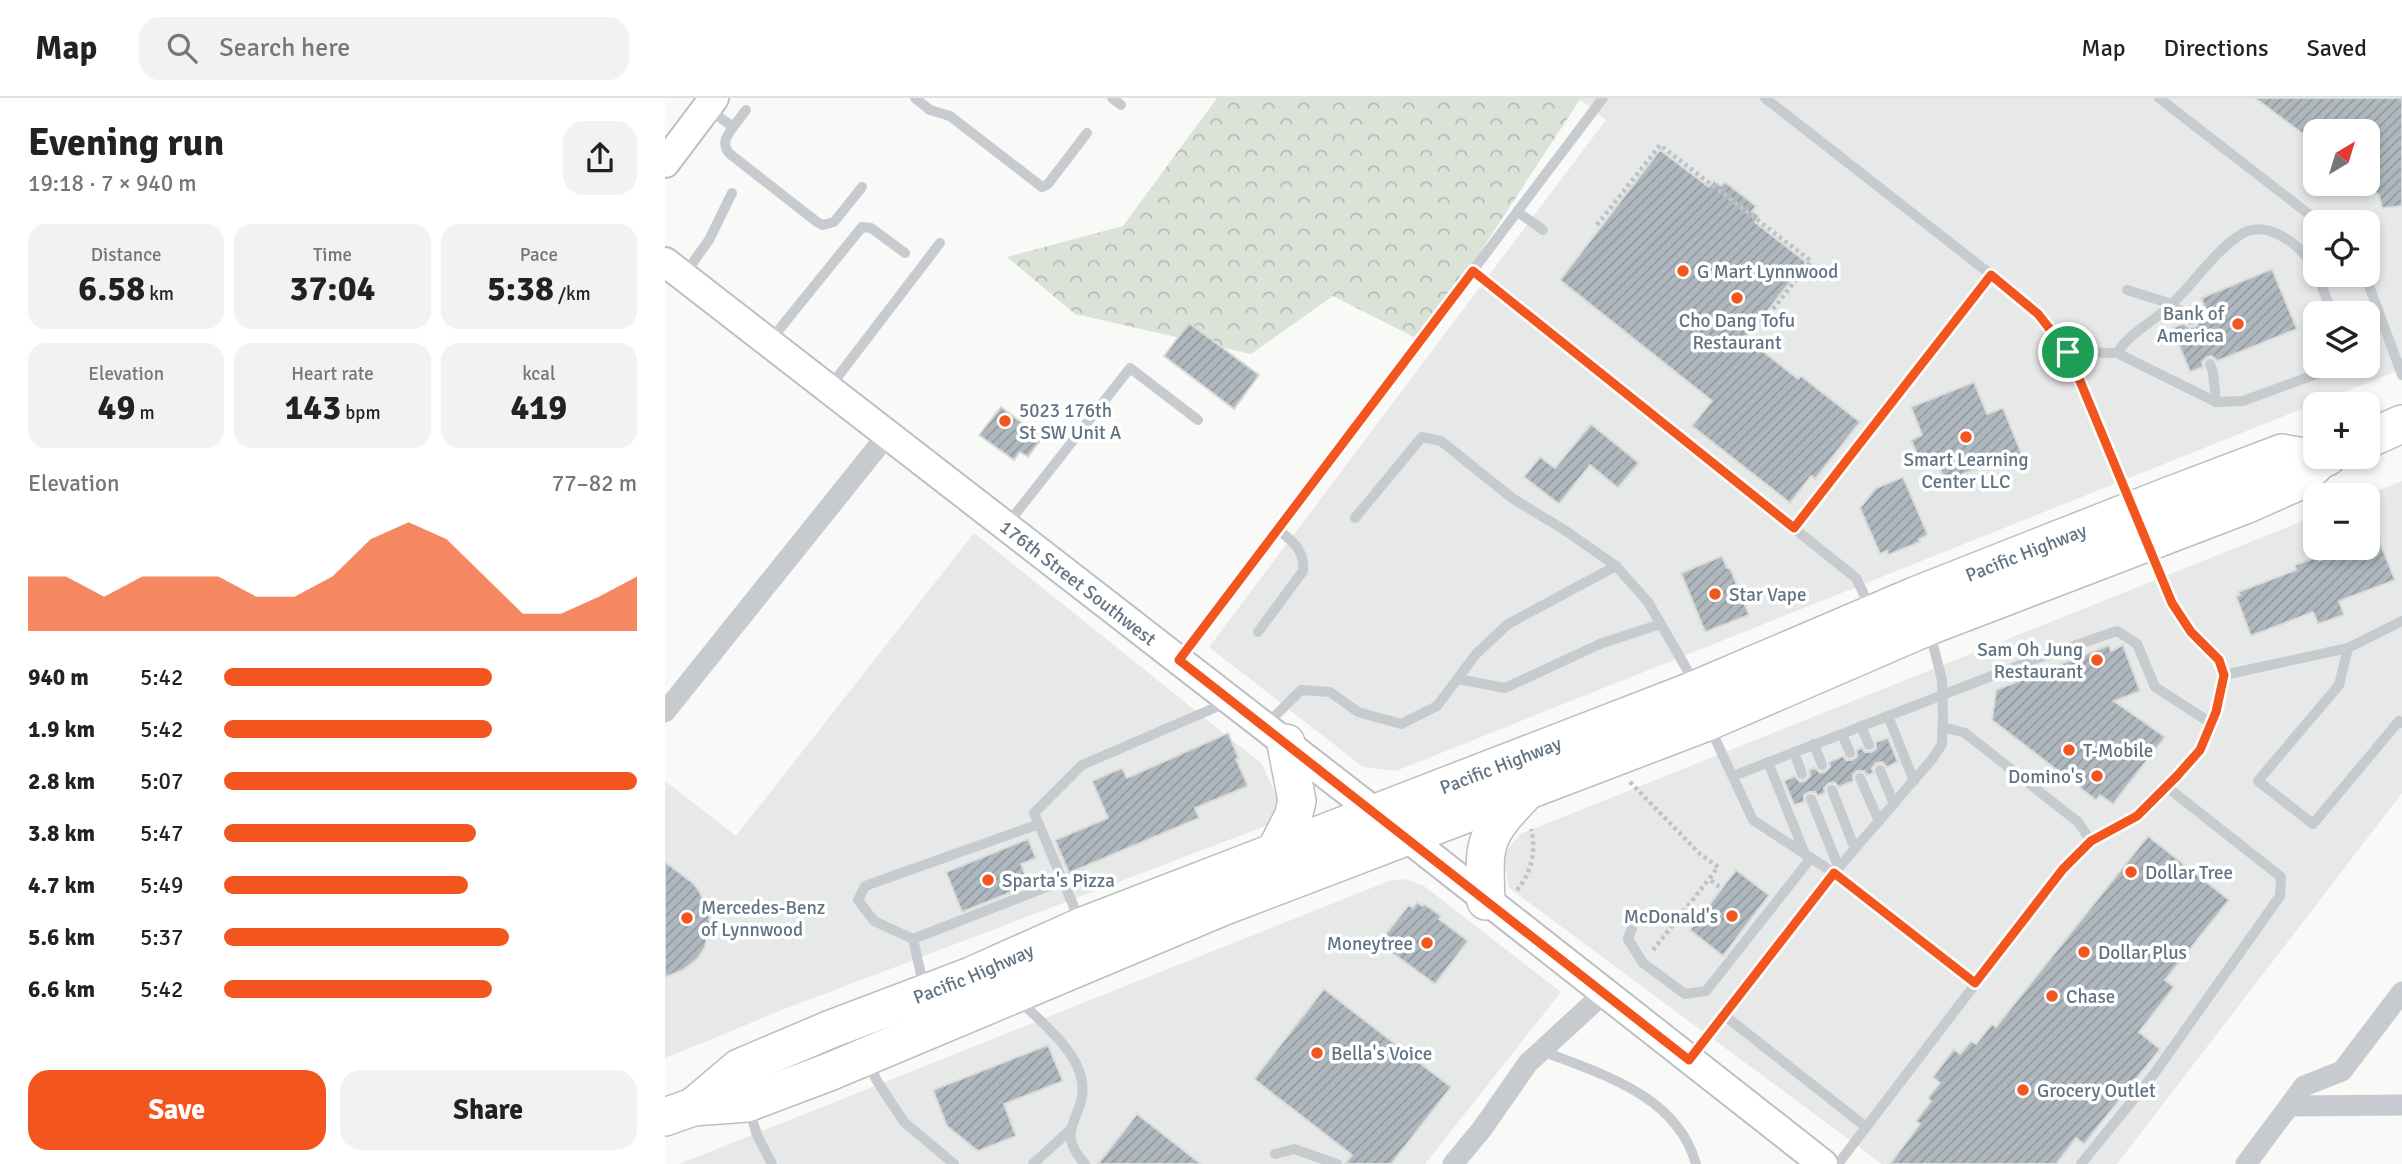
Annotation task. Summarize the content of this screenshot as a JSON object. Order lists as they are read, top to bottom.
{
  "streets": {
    "highway": ["Pacific Highway"],
    "street": ["176th Street Southwest"]
  },
  "crossings": [
    ["Pacific Highway", "176th Street Southwest"]
  ],
  "places": [
    "G Mart Lynnwood",
    "Cho Dang Tofu Restaurant",
    "Bank of America",
    "5023 176th St SW Unit A",
    "Smart Learning Center LLC",
    "Star Vape",
    "Sam Oh Jung Restaurant",
    "T-Mobile",
    "Domino's",
    "Dollar Tree",
    "Sparta's Pizza",
    "McDonald's",
    "Mercedes-Benz of Lynnwood",
    "Moneytree",
    "Dollar Plus",
    "Chase",
    "Bella's Voice",
    "Grocery Outlet"
  ],
  "north": "top right",
  "page": {
    "header": "Map",
    "search": "Search here",
    "nav": ["Map", "Directions", "Saved"],
    "heading": ["Evening run", "19:18 · 7 × 940 m"],
    "map_buttons": ["+", "−"],
    "stats": [
      ["Distance", "6.58 km"],
      ["Time", "37:04"],
      ["Pace", "5:38 /km"],
      ["Elevation", "49 m"],
      ["Heart rate", "143 bpm"],
      ["kcal", "419"]
    ],
    "chart": ["Elevation", "77–82 m"],
    "list": [
      {
        "name": "940 m",
        "note": "5:42"
      },
      {
        "name": "1.9 km",
        "note": "5:42"
      },
      {
        "name": "2.8 km",
        "note": "5:07"
      },
      {
        "name": "3.8 km",
        "note": "5:47"
      },
      {
        "name": "4.7 km",
        "note": "5:49"
      },
      {
        "name": "5.6 km",
        "note": "5:37"
      },
      {
        "name": "6.6 km",
        "note": "5:42"
      }
    ],
    "buttons": ["Save", "Share"]
  }
}
